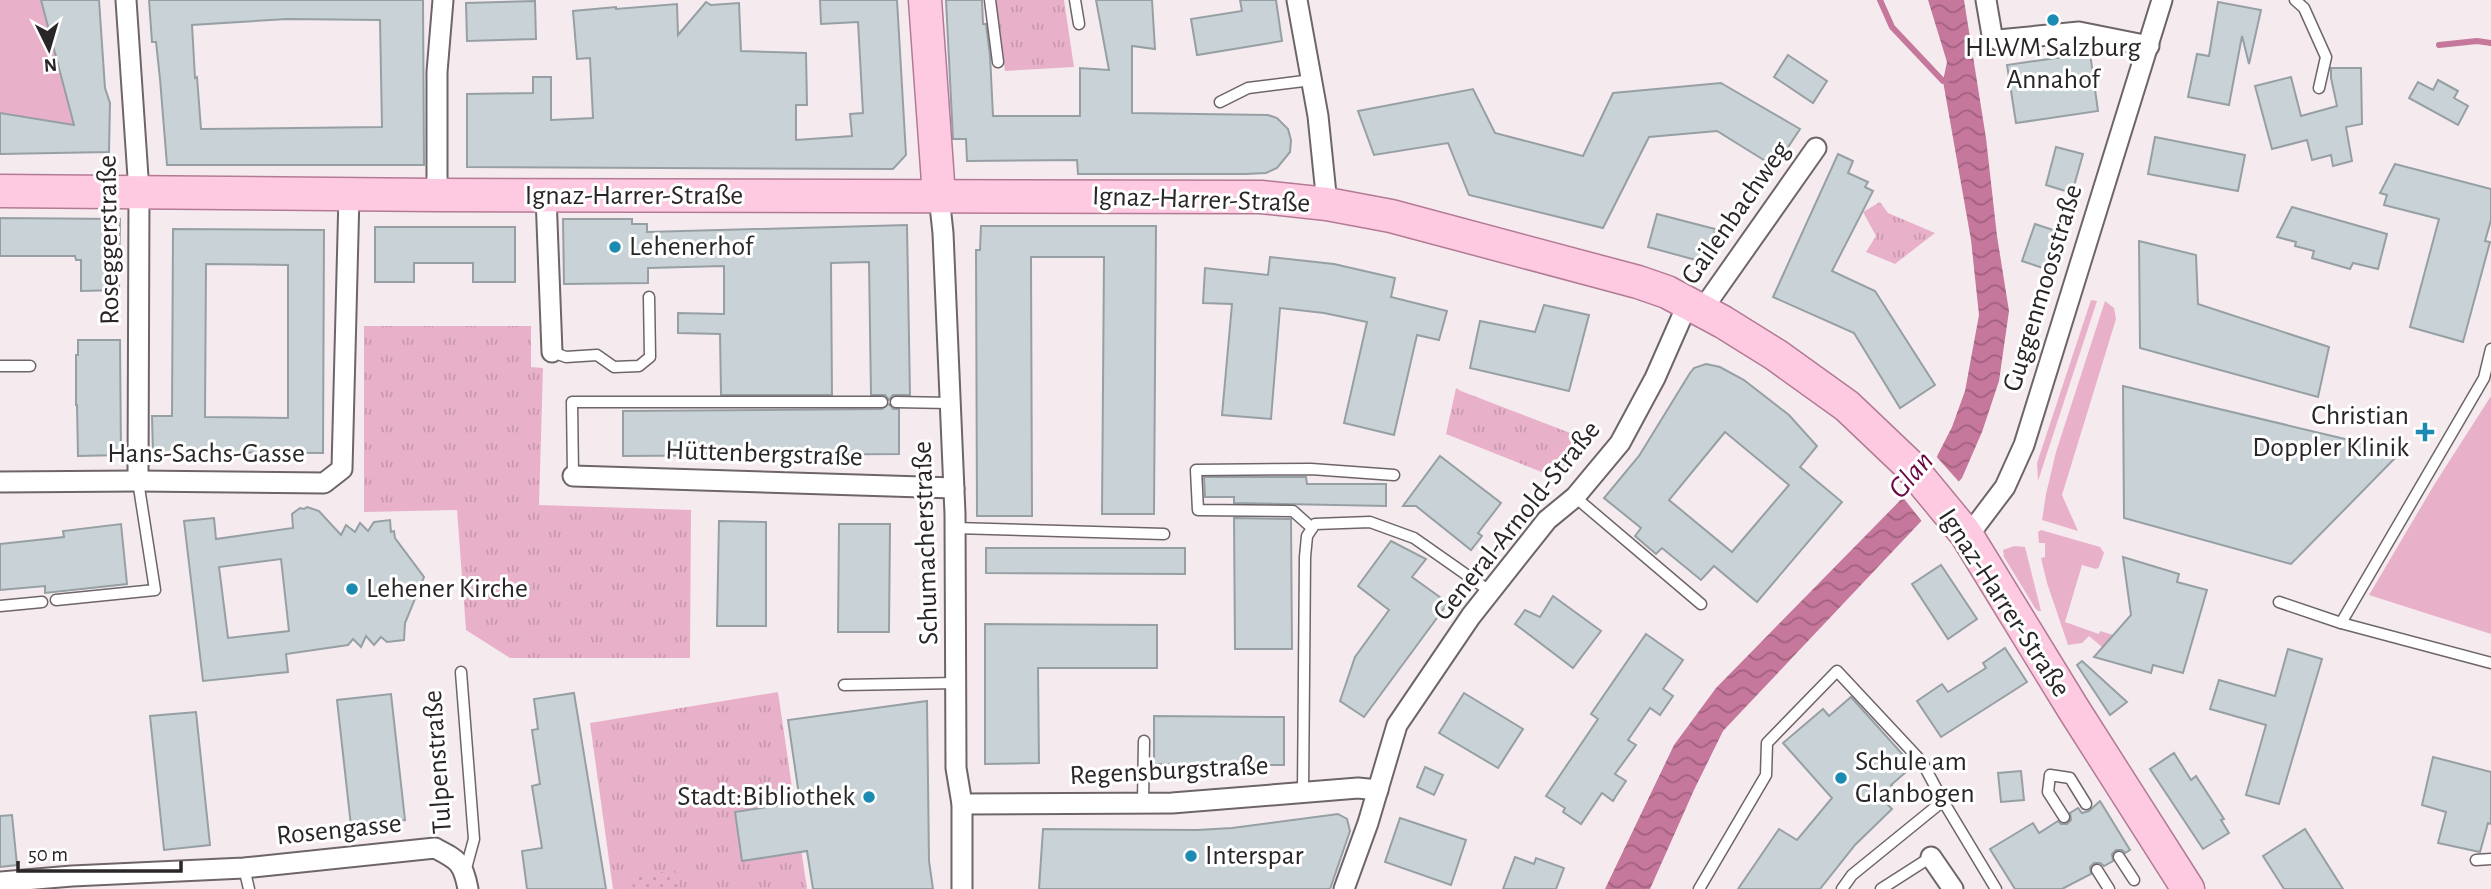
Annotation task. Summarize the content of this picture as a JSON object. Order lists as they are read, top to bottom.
{
  "streets": {
    "main road": ["Ignaz-Harrer-Straße"],
    "street": [
      "Gailenbachweg",
      "Roseggerstraße",
      "Guggenmoosstraße",
      "Hans-Sachs-Gasse",
      "Hüttenbergstraße",
      "General-Arnold-Straße",
      "Schumacherstraße",
      "Regensburgstraße",
      "Rosengasse"
    ],
    "lane": ["Tulpenstraße"]
  },
  "crossings": [
    ["Ignaz-Harrer-Straße", "Gailenbachweg"],
    ["Ignaz-Harrer-Straße", "Roseggerstraße"],
    ["Ignaz-Harrer-Straße", "Guggenmoosstraße"],
    ["Ignaz-Harrer-Straße", "Hans-Sachs-Gasse"],
    ["Ignaz-Harrer-Straße", "General-Arnold-Straße"],
    ["Ignaz-Harrer-Straße", "Schumacherstraße"],
    ["Gailenbachweg", "General-Arnold-Straße"],
    ["Roseggerstraße", "Hans-Sachs-Gasse"],
    ["Hüttenbergstraße", "Schumacherstraße"],
    ["General-Arnold-Straße", "Regensburgstraße"],
    ["Schumacherstraße", "Regensburgstraße"],
    ["Tulpenstraße", "Rosengasse"]
  ],
  "water": ["Glan"],
  "places": {
    "other": [
      "HLWM Salzburg Annahof",
      "Lehenerhof",
      "Lehener Kirche",
      "Schule am Glanbogen",
      "Stadt:Bibliothek",
      "Interspar"
    ],
    "health": ["Christian Doppler Klinik"]
  },
  "scale_bar": "50 m",
  "north": "bottom"
}
